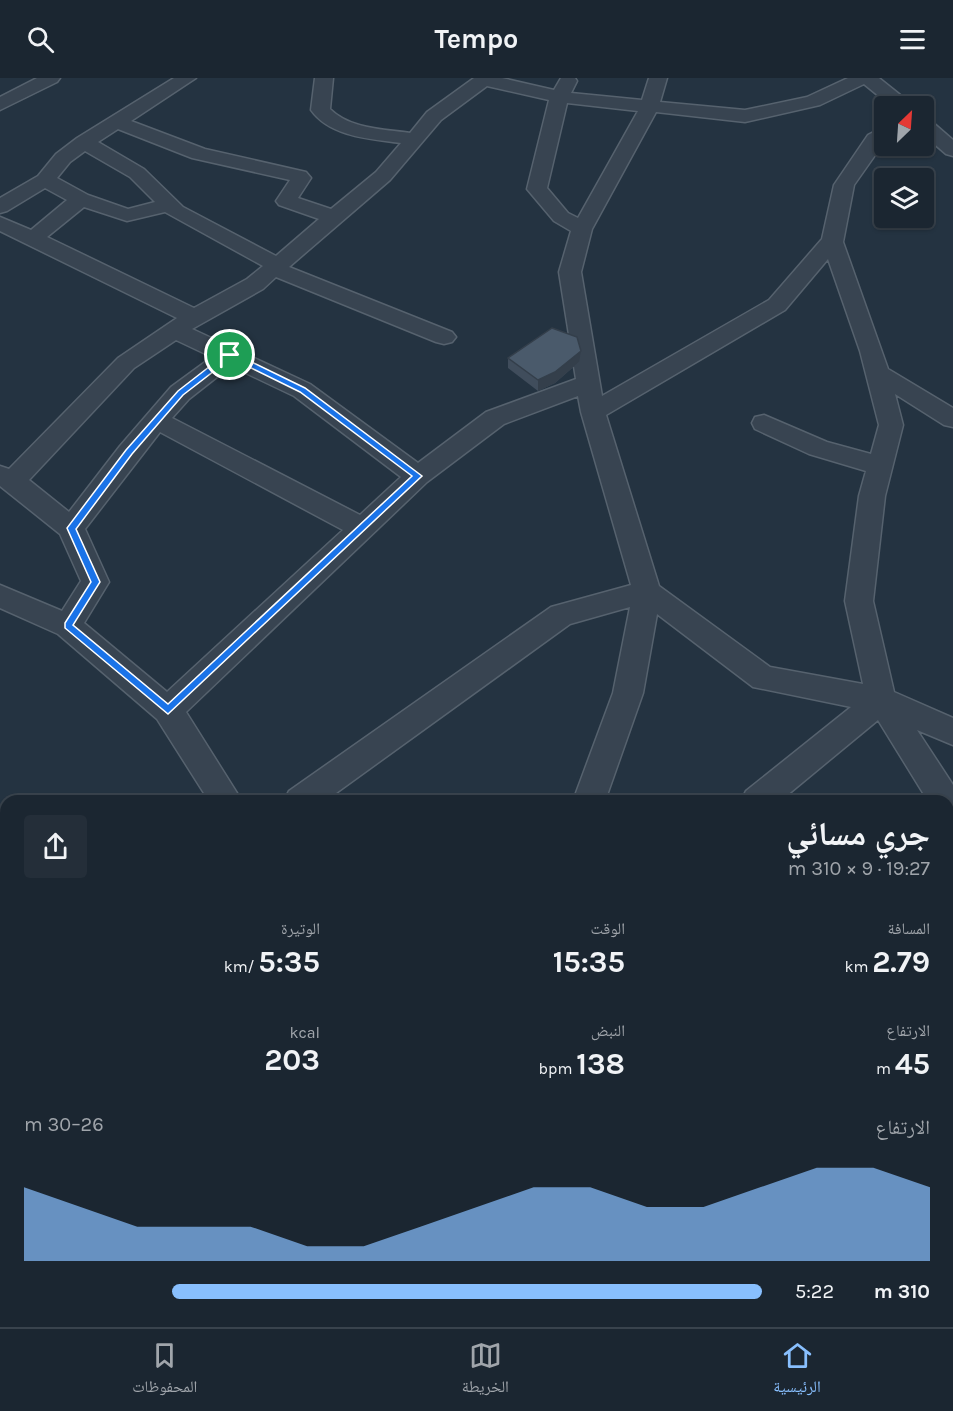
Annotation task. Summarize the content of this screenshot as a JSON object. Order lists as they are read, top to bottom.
{
  "north": "top right",
  "page": {
    "header": "Tempo",
    "heading": ["جري مسائي", "19:27 · 9 × 310 m"],
    "stats": [
      ["المسافة", "2.79 km"],
      ["الوقت", "15:35"],
      ["الوتيرة", "5:35 /km"],
      ["الارتفاع", "45 m"],
      ["النبض", "138 bpm"],
      ["kcal", "203"]
    ],
    "chart": ["الارتفاع", "26–30 m"],
    "list": [
      {
        "name": "310 m",
        "note": "5:22"
      }
    ],
    "tabs": ["الرئيسية", "الخريطة", "المحفوظات"]
  }
}
